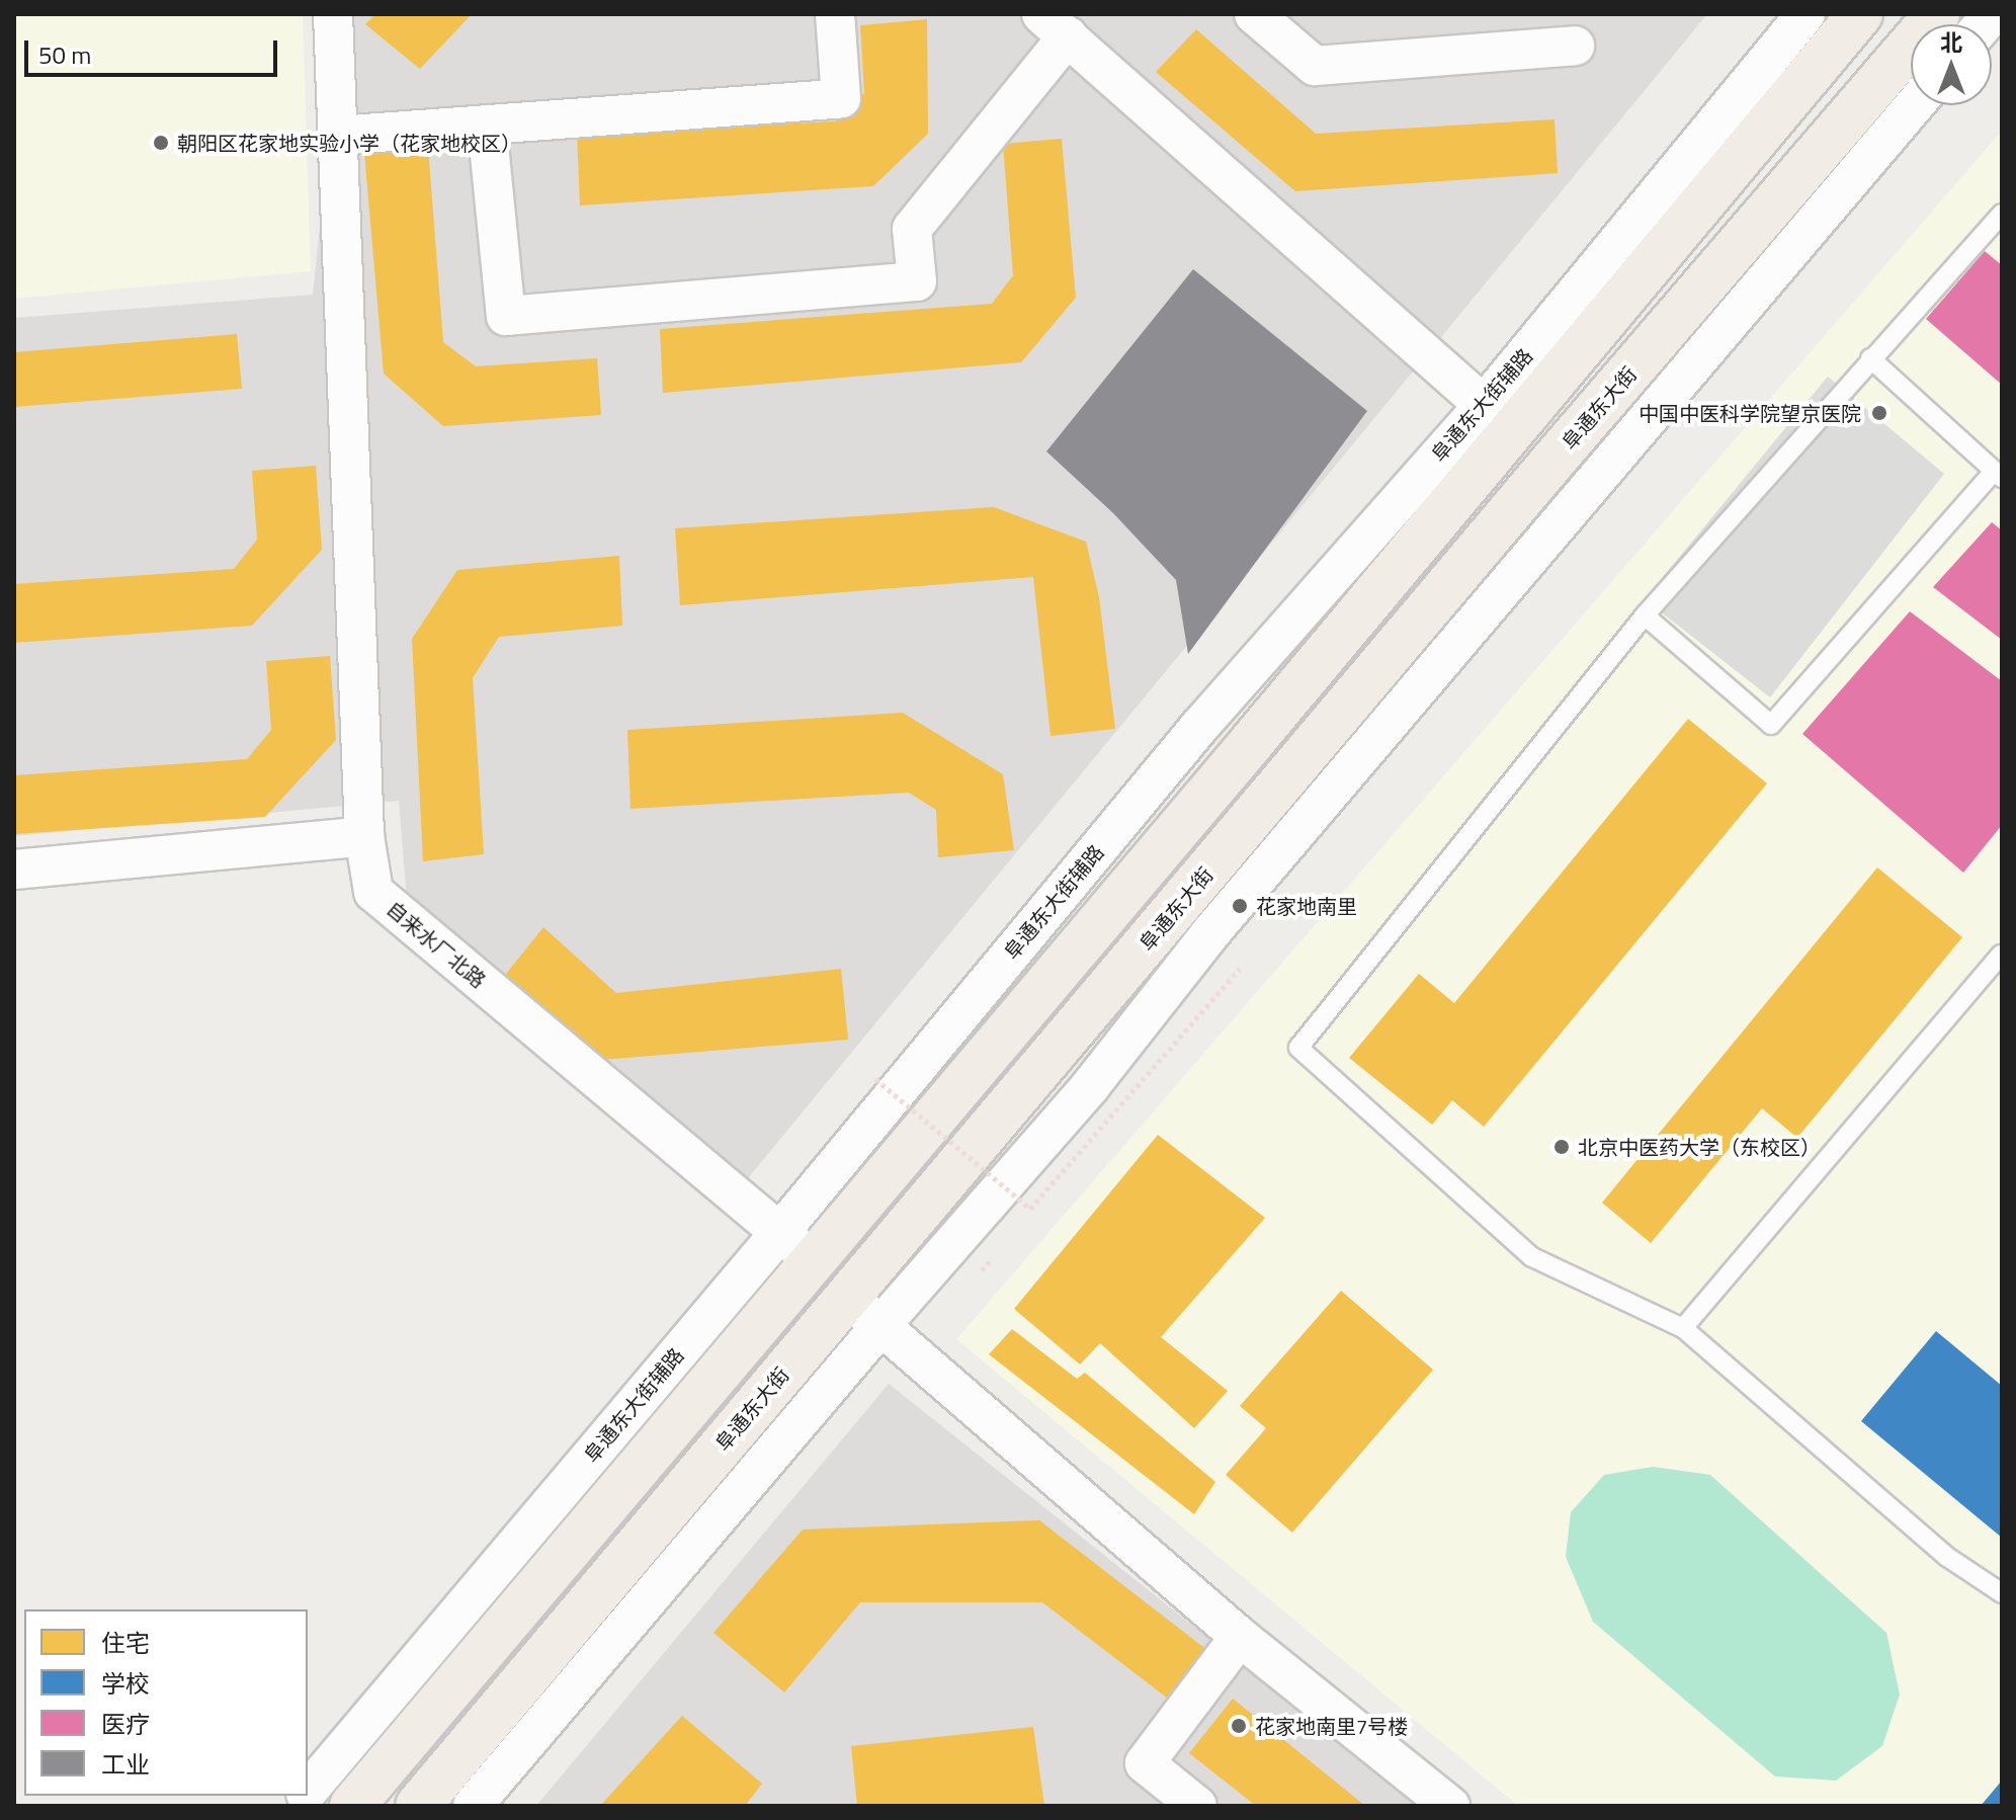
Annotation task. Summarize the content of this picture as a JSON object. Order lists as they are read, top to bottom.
{
  "streets": {
    "main road": ["阜通东大街"],
    "street": ["阜通东大街辅路", "自来水厂北路"]
  },
  "crossings": [
    ["阜通东大街辅路", "自来水厂北路"]
  ],
  "places": [
    "朝阳区花家地实验小学（花家地校区）",
    "中国中医科学院望京医院",
    "花家地南里",
    "北京中医药大学（东校区）",
    "花家地南里7号楼"
  ],
  "legend": [
    "住宅",
    "学校",
    "医疗",
    "工业"
  ],
  "scale_bar": "50 m",
  "north": "top"
}
